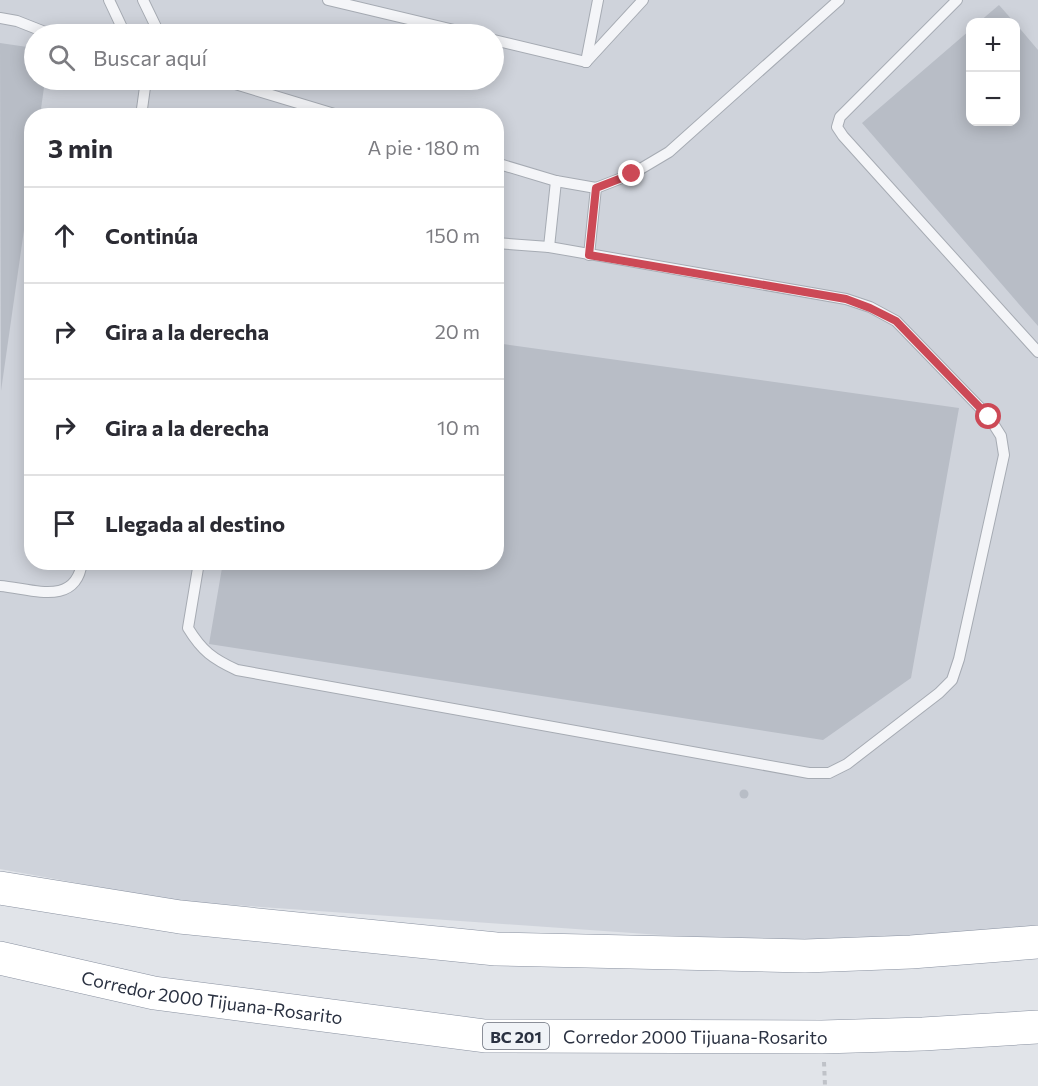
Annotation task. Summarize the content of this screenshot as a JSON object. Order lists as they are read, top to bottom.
{
  "streets": {
    "highway": ["Corredor 2000 Tijuana-Rosarito", "BC 201"]
  },
  "page": {
    "map_buttons": ["+", "−"],
    "search": "Buscar aquí",
    "heading": ["3 min", "A pie · 180 m"],
    "list": [
      ["Continúa", "150 m"],
      ["Gira a la derecha", "20 m"],
      ["Gira a la derecha", "10 m"],
      "Llegada al destino"
    ]
  }
}
